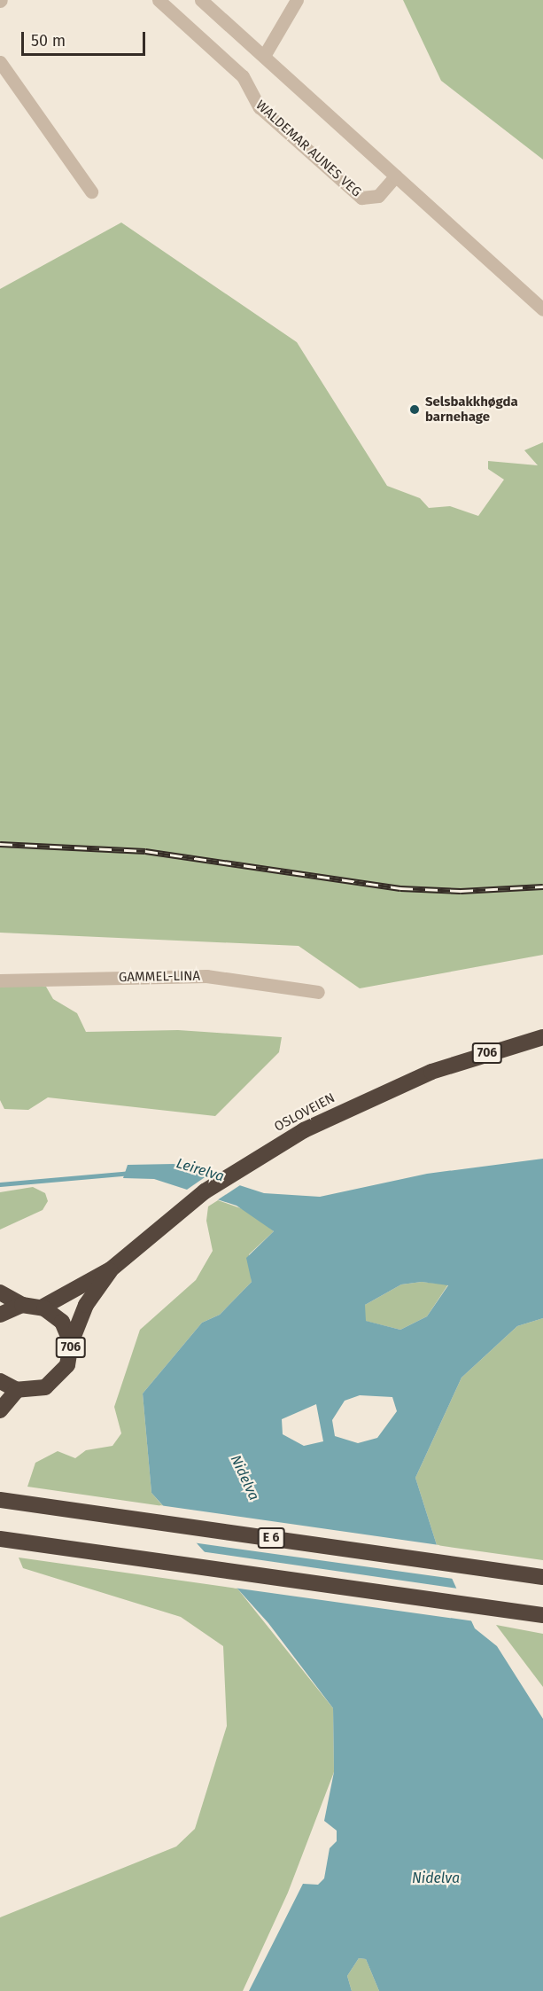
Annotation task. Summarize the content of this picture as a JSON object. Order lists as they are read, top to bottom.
{
  "streets": {
    "highway": ["706", "OSLOVEIEN", "E 6"],
    "street": ["WALDEMAR AUNES VEG", "GAMMEL-LINA"]
  },
  "crossings": [
    ["706", "OSLOVEIEN"]
  ],
  "water": ["Leirelva", "Nidelva"],
  "places": ["Selsbakkhøgda barnehage"],
  "scale_bar": "50 m"
}
